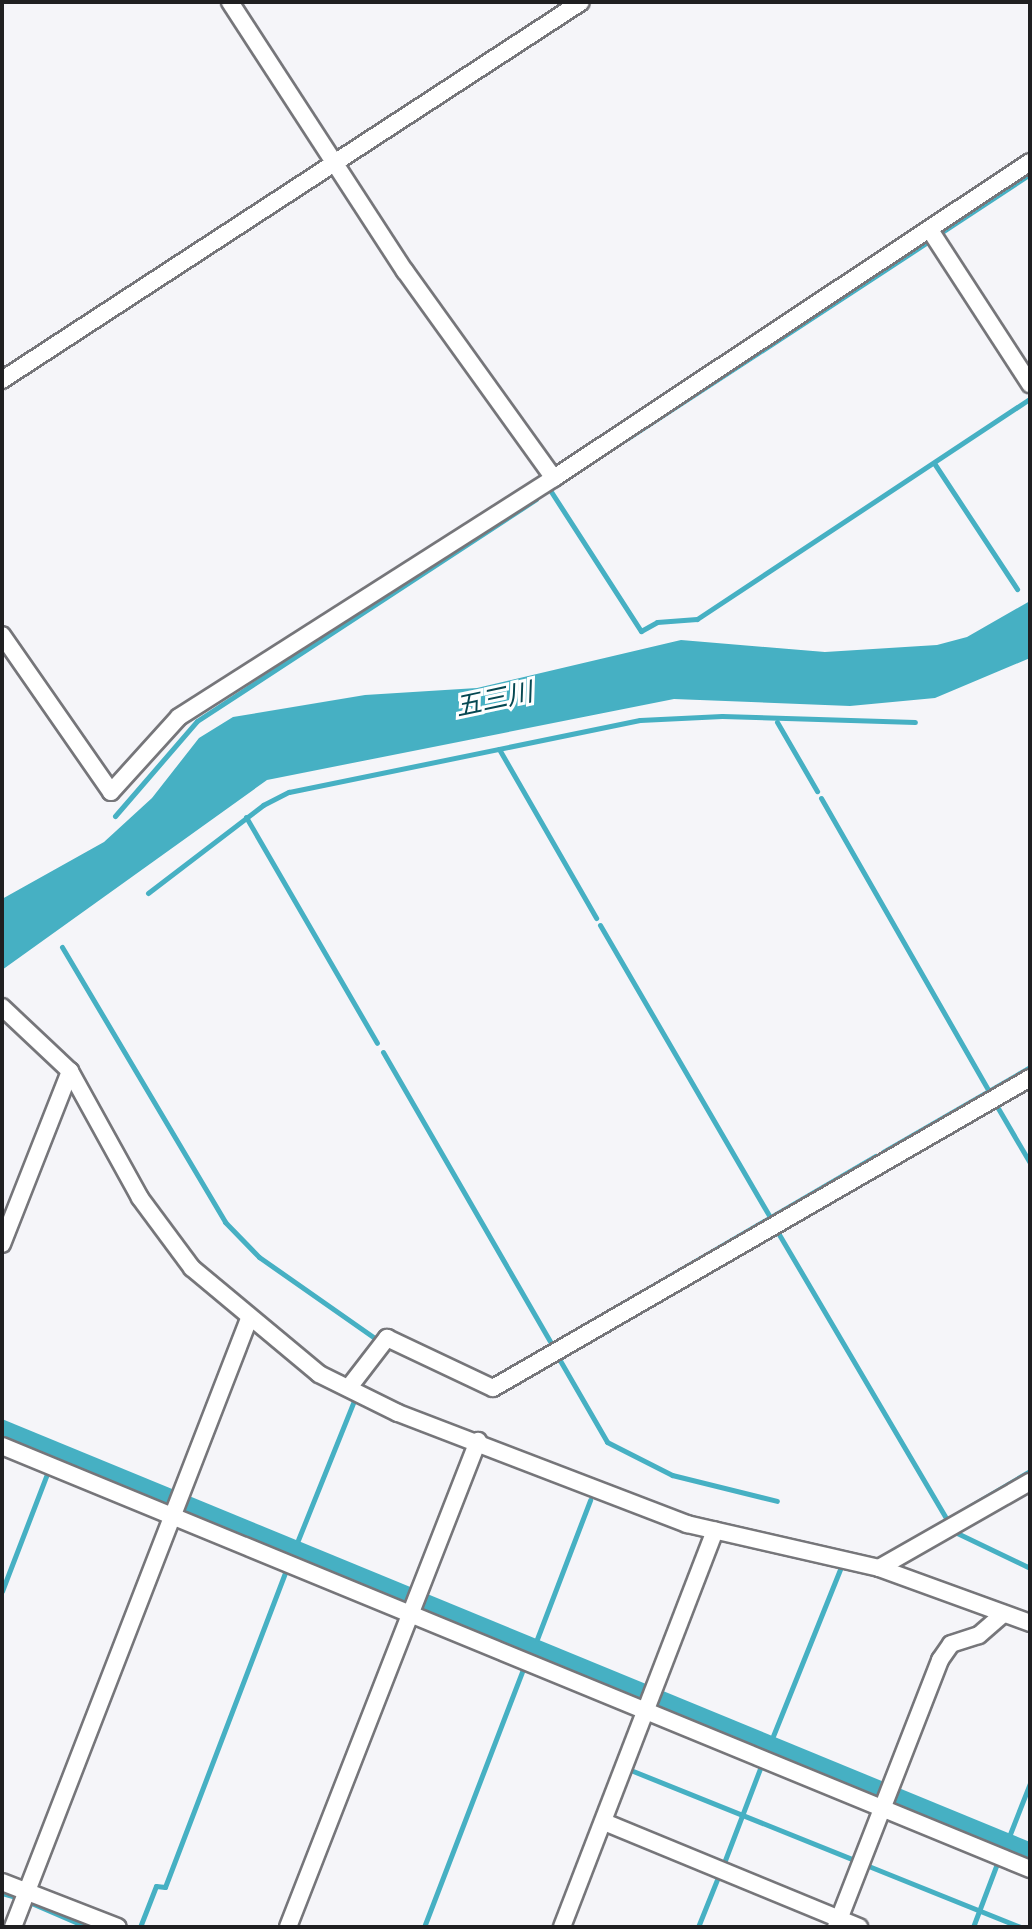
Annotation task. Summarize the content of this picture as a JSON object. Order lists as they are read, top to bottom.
{
  "water": ["五三川"]
}
